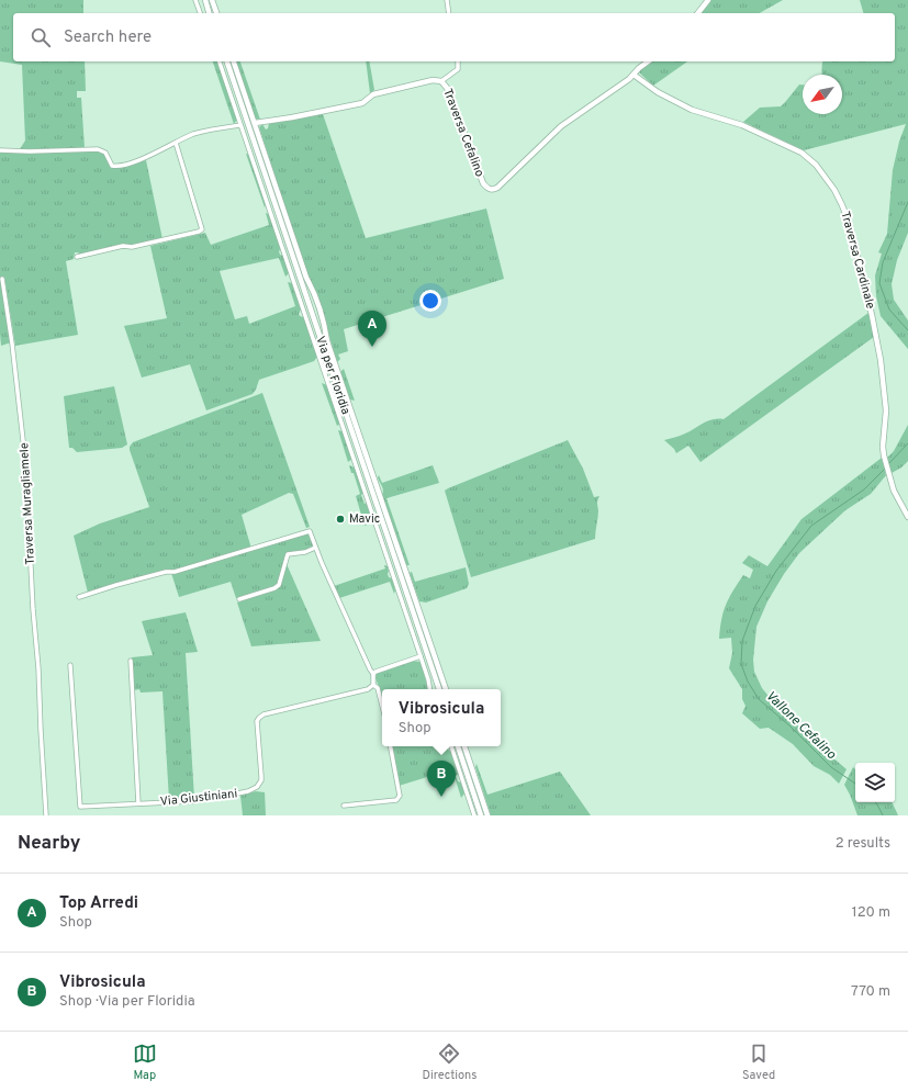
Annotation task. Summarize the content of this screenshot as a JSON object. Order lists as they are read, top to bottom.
{
  "streets": {
    "street": [
      "Traversa Cefalino",
      "Traversa Cardinale",
      "Via per Floridia",
      "Traversa Muragliamele",
      "Via Giustiniani"
    ]
  },
  "crossings": [
    ["Traversa Cefalino", "Traversa Cardinale"]
  ],
  "water": ["Vallone Cefalino"],
  "places": ["Mavic"],
  "north": "bottom left",
  "page": {
    "search": "Search here",
    "pins": ["A", "B"],
    "popup": ["Vibrosicula", "Shop"],
    "heading": ["Nearby", "2 results"],
    "list": [
      {
        "mark": "A",
        "name": "Top Arredi",
        "note": "Shop",
        "value": "120 m"
      },
      {
        "mark": "B",
        "name": "Vibrosicula",
        "note": "Shop · Via per Floridia",
        "value": "770 m"
      }
    ],
    "nav": ["Map", "Directions", "Saved"]
  }
}
